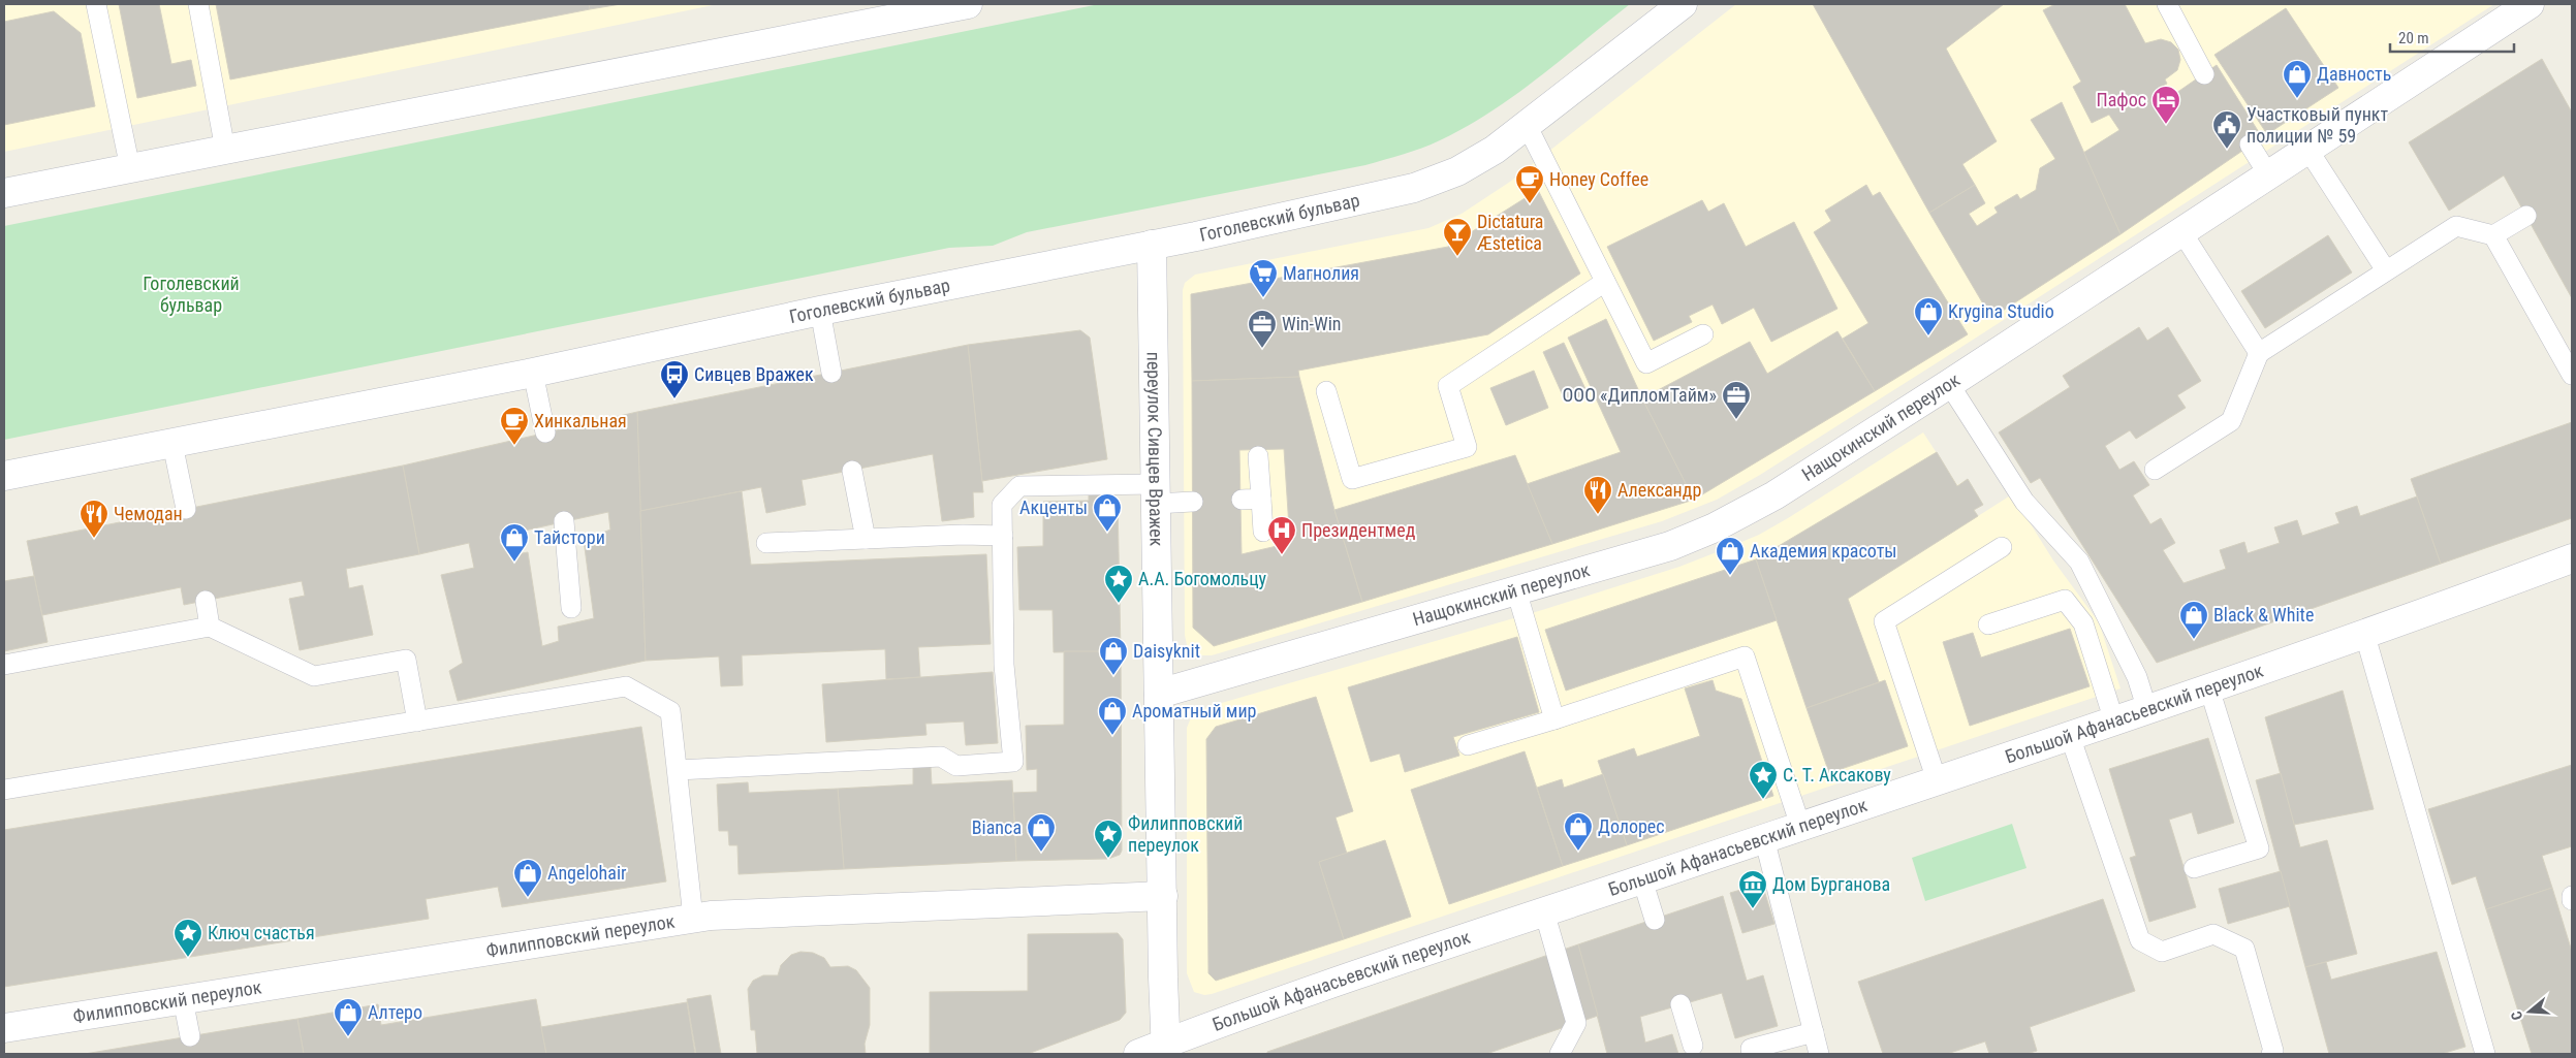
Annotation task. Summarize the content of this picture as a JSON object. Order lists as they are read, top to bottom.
{
  "streets": {
    "street": [
      "Гоголевский бульвар",
      "Нащокинский переулок",
      "переулок Сивцев Вражек",
      "Большой Афанасьевский переулок",
      "Филипповский переулок"
    ]
  },
  "crossings": [
    ["Гоголевский бульвар", "переулок Сивцев Вражек"],
    ["Нащокинский переулок", "переулок Сивцев Вражек"],
    ["переулок Сивцев Вражек", "Большой Афанасьевский переулок"],
    ["переулок Сивцев Вражек", "Филипповский переулок"]
  ],
  "parks": ["Гоголевский бульвар"],
  "places": {
    "shop": [
      "Давность",
      "Krygina Studio",
      "Акценты",
      "Тайстори",
      "Академия красоты",
      "Black & White",
      "Daisyknit",
      "Ароматный мир",
      "Долорес",
      "Bianca",
      "Angelohair",
      "Алтеро"
    ],
    "hotel": ["Пафос"],
    "public building": ["Участковый пункт полиции № 59"],
    "cafe": ["Honey Coffee", "Хинкальная"],
    "bar": ["Dictatura Æstetica"],
    "supermarket": ["Магнолия"],
    "office": ["Win-Win", "ООО «ДипломТайм»"],
    "bus stop": ["Сивцев Вражек"],
    "restaurant": ["Александр", "Чемодан"],
    "hospital": ["Президентмед"],
    "place": [
      "А.А. Богомольцу",
      "С. Т. Аксакову",
      "Филипповский переулок",
      "Ключ счастья"
    ],
    "museum": ["Дом Бурганова"]
  },
  "scale_bar": "20 m",
  "north": "left"
}
